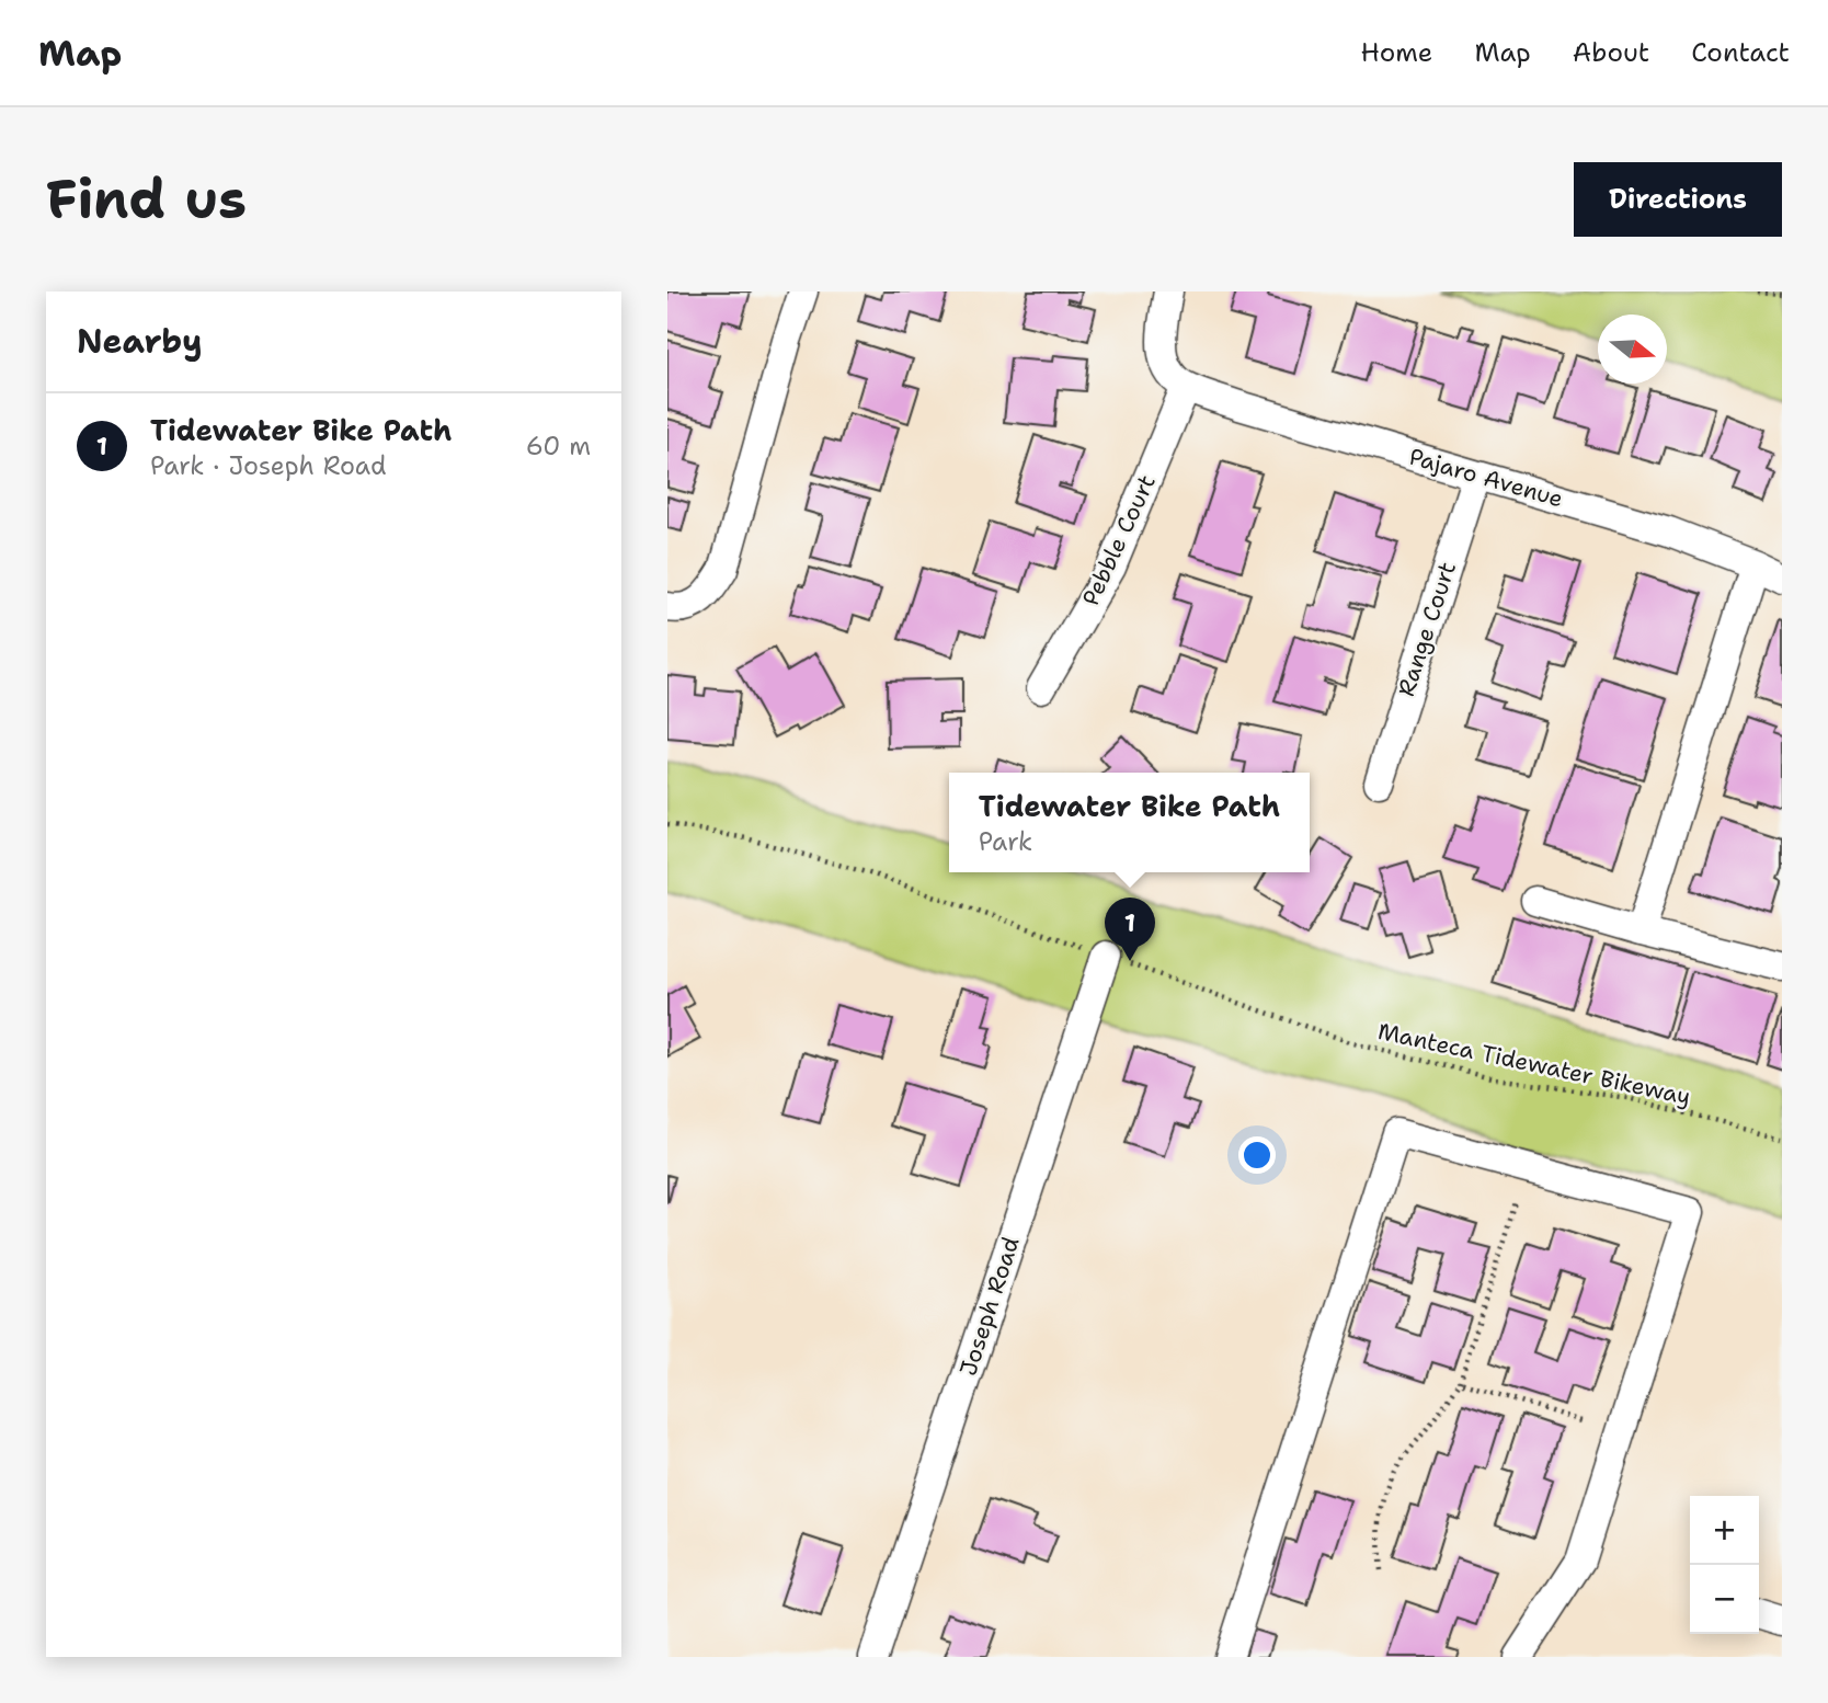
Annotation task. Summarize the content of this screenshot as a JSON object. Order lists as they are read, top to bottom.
{
  "streets": {
    "street": [
      "Pajaro Avenue",
      "Pebble Court",
      "Range Court",
      "Joseph Road"
    ],
    "path": ["Manteca Tidewater Bikeway"]
  },
  "crossings": [
    ["Pajaro Avenue", "Pebble Court"],
    ["Pajaro Avenue", "Range Court"],
    ["Manteca Tidewater Bikeway", "Joseph Road"]
  ],
  "north": "right",
  "page": {
    "header": "Map",
    "nav": [
      "Home",
      "Map",
      "About",
      "Contact"
    ],
    "buttons": "Directions",
    "title": "Find us",
    "heading": "Nearby",
    "list": [
      {
        "mark": "1",
        "name": "Tidewater Bike Path",
        "note": "Park · Joseph Road",
        "value": "60 m"
      }
    ],
    "popup": ["Tidewater Bike Path", "Park"],
    "pins": "1",
    "map_buttons": ["+", "−"]
  }
}
